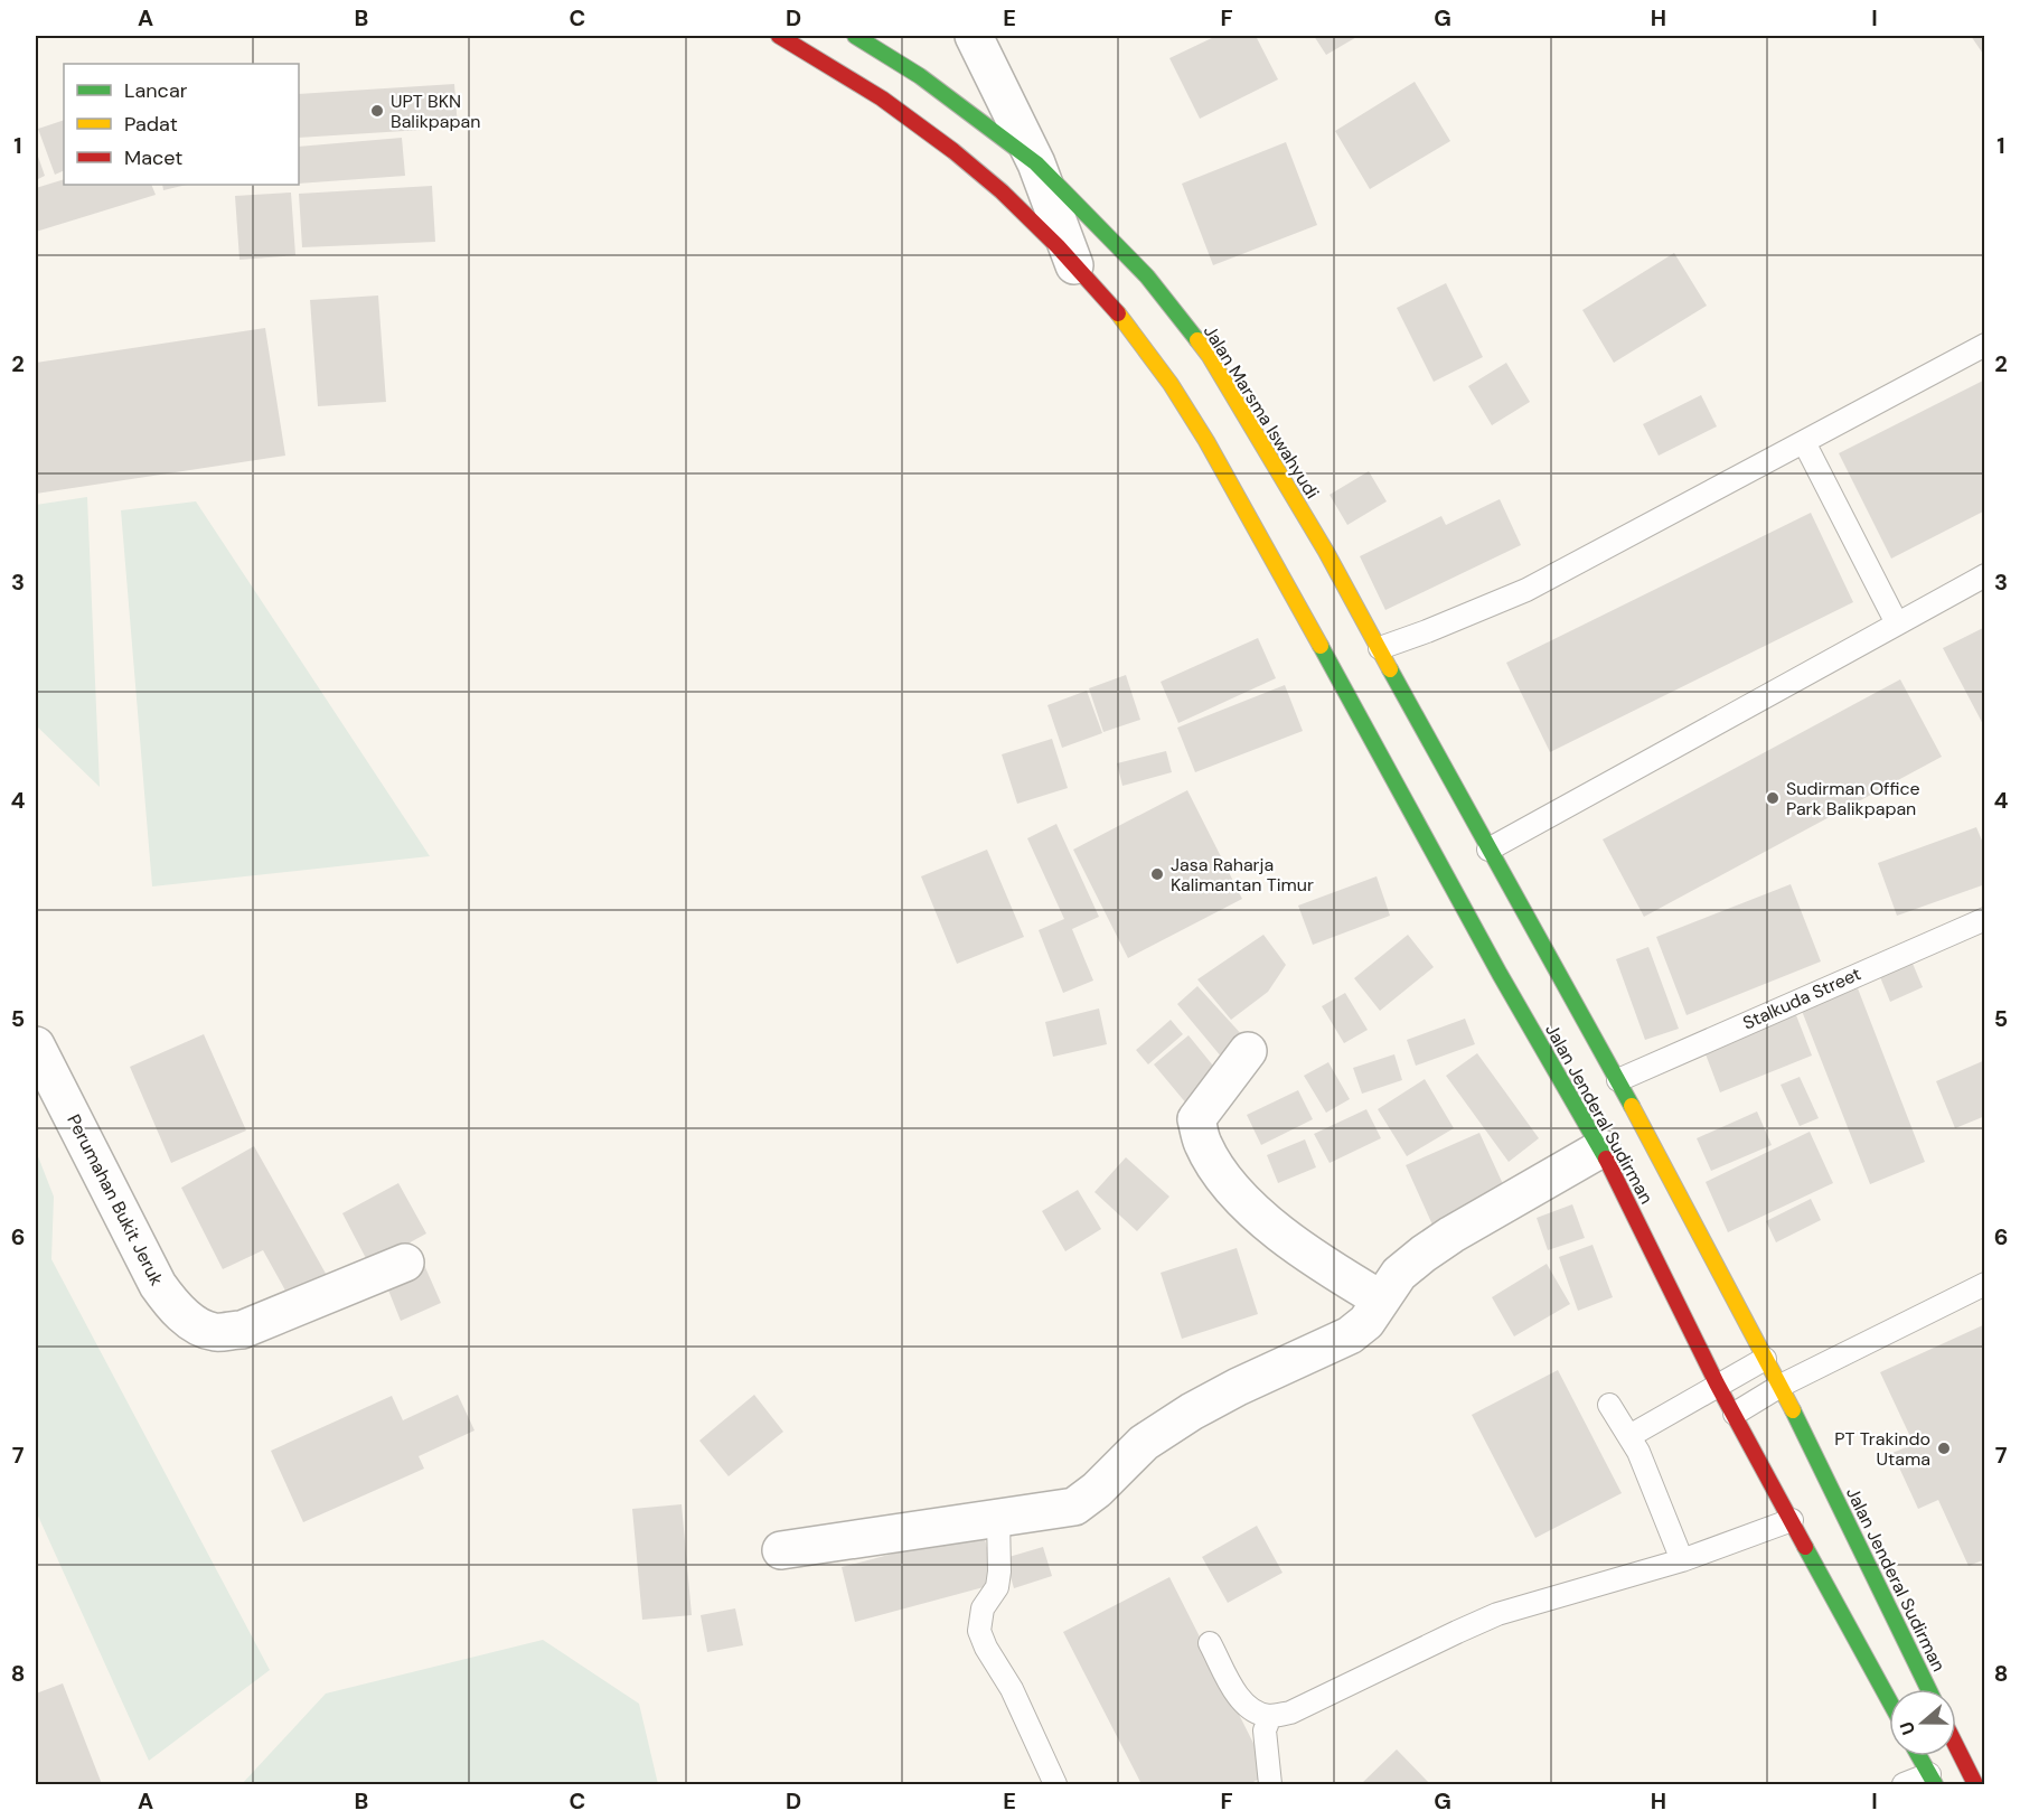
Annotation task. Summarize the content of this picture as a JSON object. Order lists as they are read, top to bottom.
{
  "streets": {
    "highway": ["Jalan Marsma Iswahyudi", "Jalan Jenderal Sudirman"],
    "street": ["Perumahan Bukit Jeruk"],
    "lane": ["Stalkuda Street"]
  },
  "crossings": [
    ["Jalan Marsma Iswahyudi", "Jalan Jenderal Sudirman"],
    ["Stalkuda Street", "Jalan Jenderal Sudirman"]
  ],
  "places": [
    "UPT BKN Balikpapan",
    "Sudirman Office Park Balikpapan",
    "Jasa Raharja Kalimantan Timur",
    "PT Trakindo Utama"
  ],
  "legend": ["Lancar", "Padat", "Macet"],
  "north": "left",
  "grid": {
    "columns": [
      "A",
      "B",
      "C",
      "D",
      "E",
      "F",
      "G",
      "H",
      "I"
    ],
    "rows": [
      "1",
      "2",
      "3",
      "4",
      "5",
      "6",
      "7",
      "8"
    ]
  }
}
